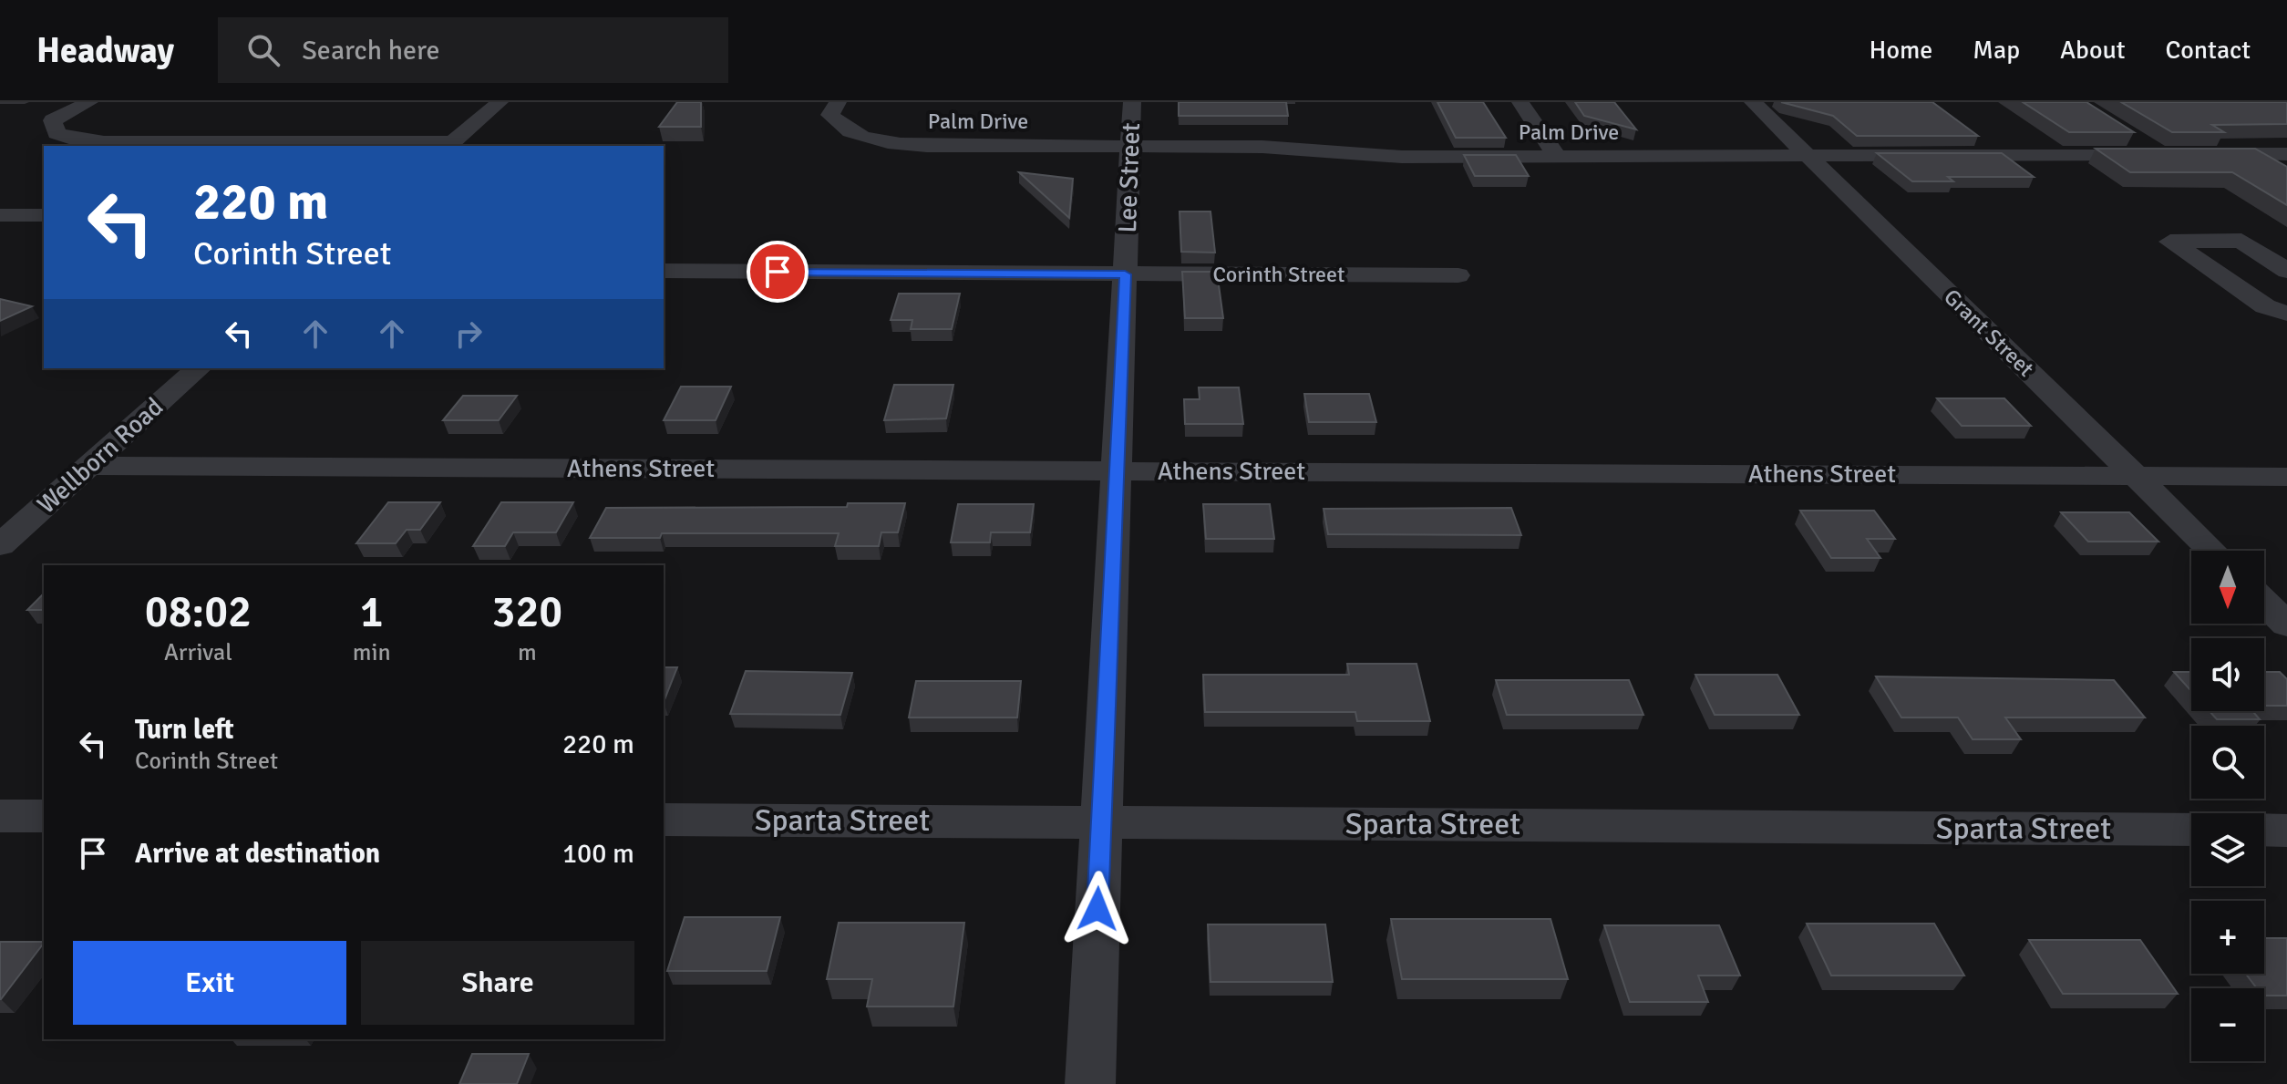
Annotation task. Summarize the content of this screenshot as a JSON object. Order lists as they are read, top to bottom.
{
  "streets": {
    "street": [
      "Palm Drive",
      "Lee Street",
      "Corinth Street",
      "Grant Street",
      "Wellborn Road",
      "Athens Street",
      "Sparta Street"
    ]
  },
  "crossings": [
    ["Palm Drive", "Lee Street"],
    ["Palm Drive", "Grant Street"],
    ["Lee Street", "Corinth Street"],
    ["Lee Street", "Athens Street"],
    ["Lee Street", "Sparta Street"],
    ["Grant Street", "Athens Street"],
    ["Wellborn Road", "Athens Street"]
  ],
  "north": "bottom",
  "page": {
    "header": "Headway",
    "search": "Search here",
    "nav": [
      "Home",
      "Map",
      "About",
      "Contact"
    ],
    "turn": ["220 m", "Corinth Street"],
    "map_buttons": ["+", "−"],
    "eta": [
      "08:02",
      "Arrival",
      "1",
      "min",
      "320",
      "m"
    ],
    "list": [
      {
        "name": "Turn left",
        "note": "Corinth Street",
        "value": "220 m"
      },
      {
        "name": "Arrive at destination",
        "value": "100 m"
      }
    ],
    "buttons": ["Exit", "Share"]
  }
}
